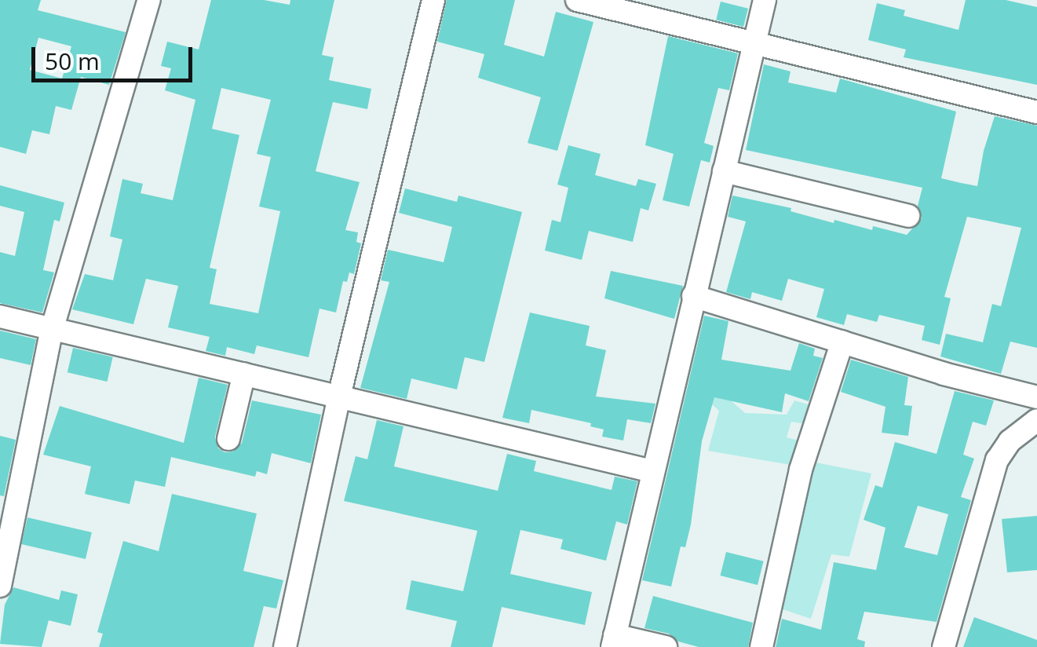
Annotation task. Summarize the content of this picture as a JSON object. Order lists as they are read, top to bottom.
{
  "scale_bar": "50 m"
}
